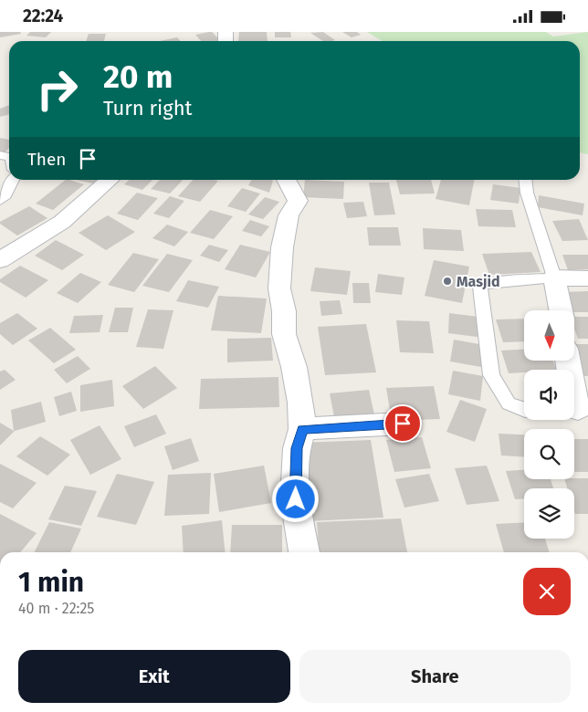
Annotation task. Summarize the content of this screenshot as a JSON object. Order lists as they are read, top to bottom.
{
  "places": ["Masjid"],
  "north": "bottom",
  "page": {
    "status": "22:24",
    "turn": ["20 m", "Turn right"],
    "then": "Then",
    "heading": ["1 min", "40 m · 22:25"],
    "buttons": ["Exit", "Share"]
  }
}
